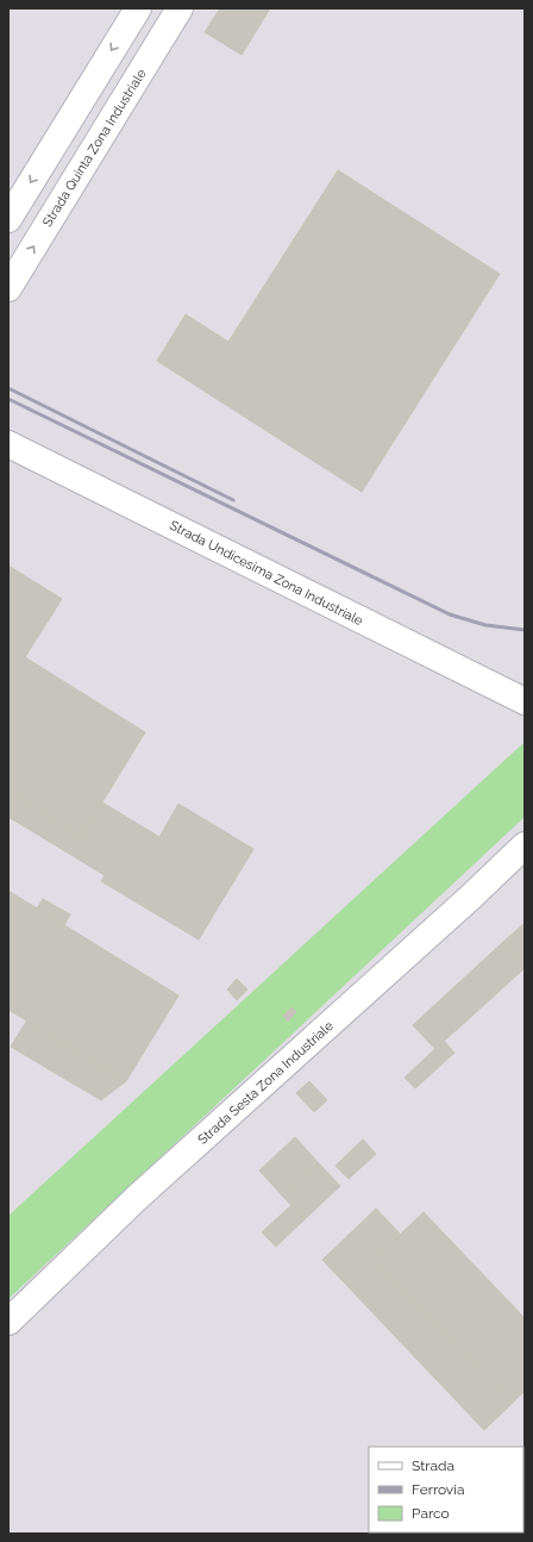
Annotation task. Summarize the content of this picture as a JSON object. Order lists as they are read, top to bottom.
{
  "streets": {
    "street": ["Strada Quinta Zona Industriale", "Strada Undicesima Zona Industriale", "Strada Sesta Zona Industriale"]
  },
  "legend": ["Strada", "Ferrovia", "Parco"]
}
